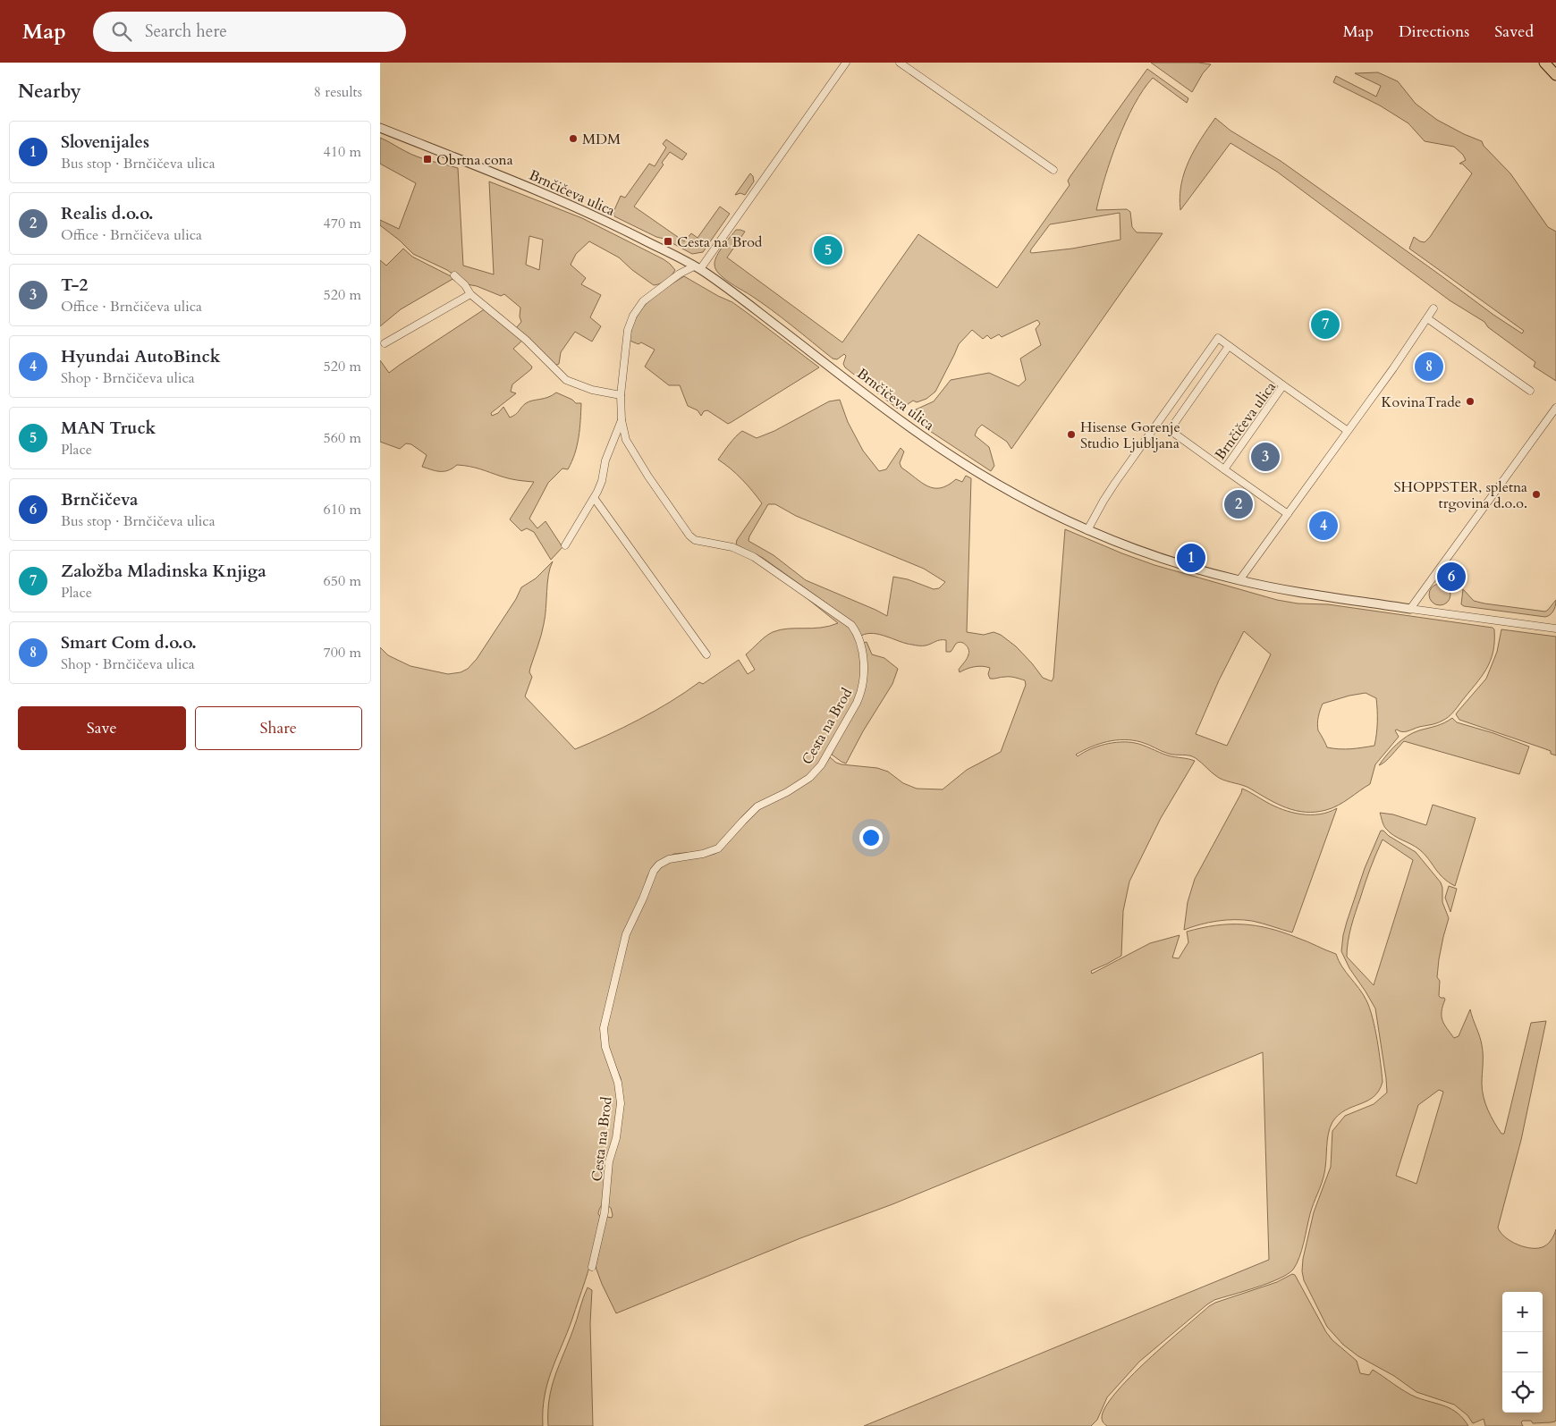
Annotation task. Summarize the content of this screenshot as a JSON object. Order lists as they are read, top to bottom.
{
  "streets": {
    "street": ["Brnčičeva ulica", "Cesta na Brod"]
  },
  "crossings": [
    ["Brnčičeva ulica", "Cesta na Brod"]
  ],
  "places": {
    "other": [
      "MDM",
      "KovinaTrade",
      "Hisense Gorenje Studio Ljubljana",
      "SHOPPSTER, spletna trgovina d.o.o."
    ],
    "transit": ["Obrtna cona", "Cesta na Brod"]
  },
  "page": {
    "header": "Map",
    "search": "Search here",
    "nav": ["Map", "Directions", "Saved"],
    "heading": ["Nearby", "8 results"],
    "list": [
      {
        "mark": "1",
        "name": "Slovenijales",
        "note": "Bus stop · Brnčičeva ulica",
        "value": "410 m"
      },
      {
        "mark": "2",
        "name": "Realis d.o.o.",
        "note": "Office · Brnčičeva ulica",
        "value": "470 m"
      },
      {
        "mark": "3",
        "name": "T-2",
        "note": "Office · Brnčičeva ulica",
        "value": "520 m"
      },
      {
        "mark": "4",
        "name": "Hyundai AutoBinck",
        "note": "Shop · Brnčičeva ulica",
        "value": "520 m"
      },
      {
        "mark": "5",
        "name": "MAN Truck",
        "note": "Place",
        "value": "560 m"
      },
      {
        "mark": "6",
        "name": "Brnčičeva",
        "note": "Bus stop · Brnčičeva ulica",
        "value": "610 m"
      },
      {
        "mark": "7",
        "name": "Založba Mladinska Knjiga",
        "note": "Place",
        "value": "650 m"
      },
      {
        "mark": "8",
        "name": "Smart Com d.o.o.",
        "note": "Shop · Brnčičeva ulica",
        "value": "700 m"
      }
    ],
    "pins": [
      "5",
      "7",
      "8",
      "3",
      "2",
      "4",
      "1",
      "6"
    ],
    "buttons": ["Save", "Share"],
    "map_buttons": ["+", "−"]
  }
}
